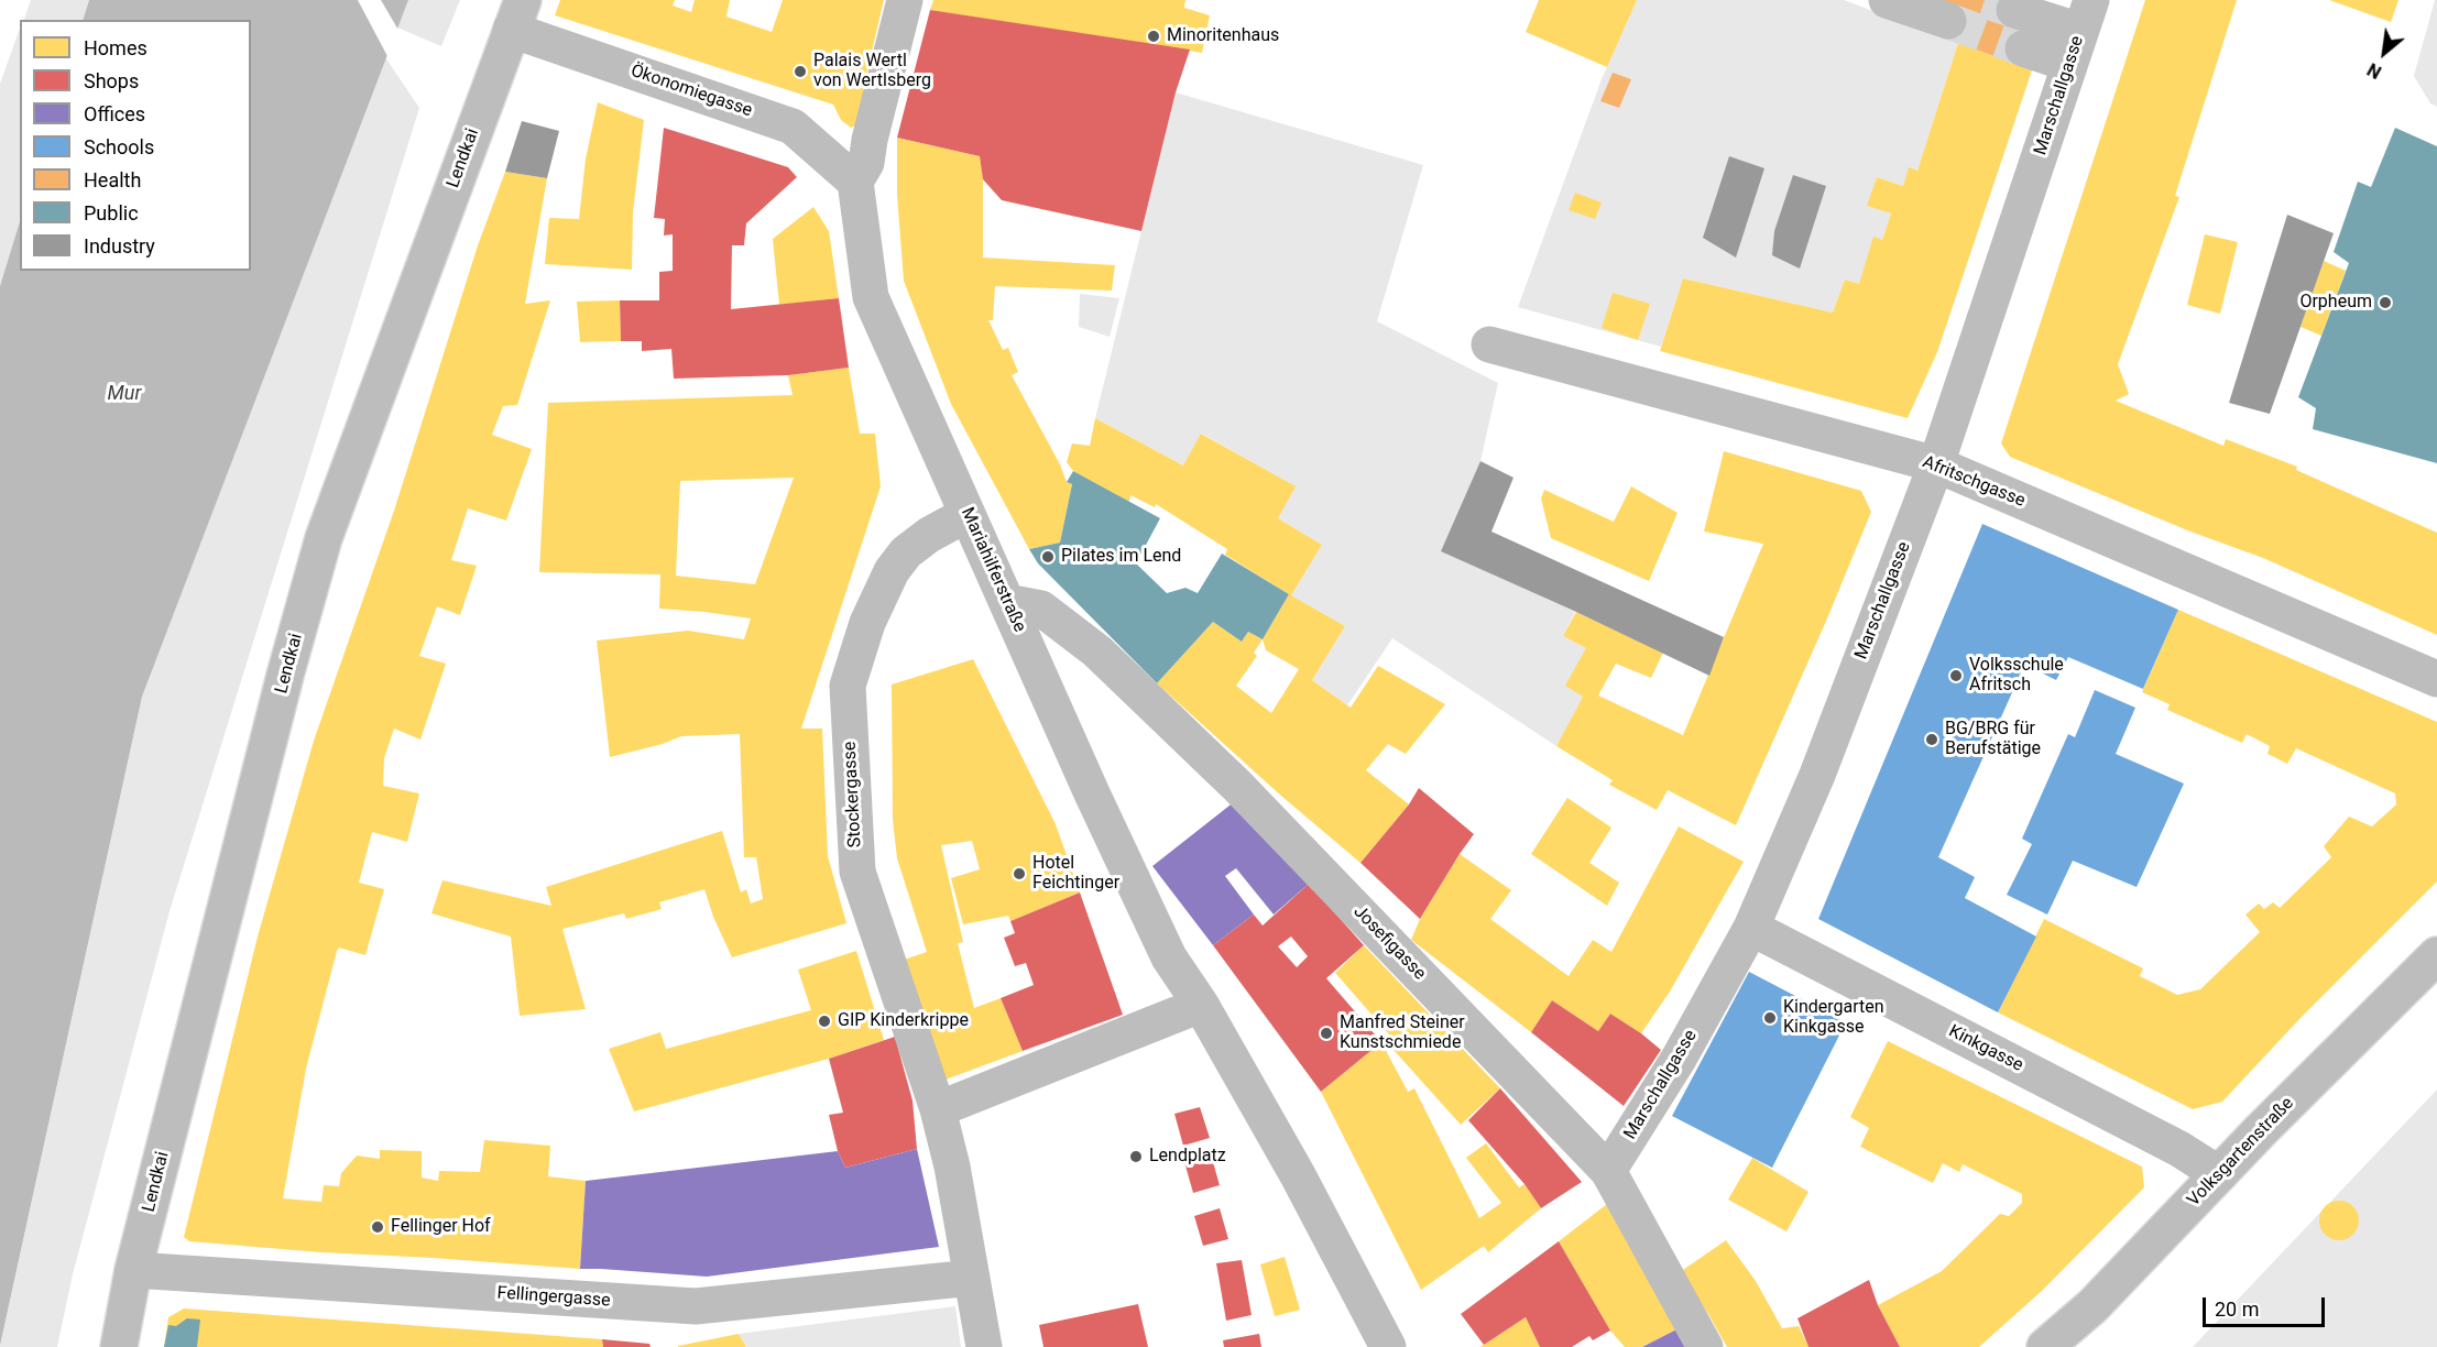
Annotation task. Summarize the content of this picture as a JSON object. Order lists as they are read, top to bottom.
{
  "streets": {
    "street": [
      "Ökonomiegasse",
      "Marschallgasse",
      "Lendkai",
      "Afritschgasse",
      "Mariahilferstraße",
      "Stockergasse",
      "Josefigasse",
      "Kinkgasse",
      "Volksgartenstraße",
      "Fellingergasse"
    ]
  },
  "crossings": [
    ["Ökonomiegasse", "Lendkai"],
    ["Ökonomiegasse", "Mariahilferstraße"],
    ["Marschallgasse", "Afritschgasse"],
    ["Marschallgasse", "Josefigasse"],
    ["Marschallgasse", "Kinkgasse"],
    ["Lendkai", "Fellingergasse"],
    ["Mariahilferstraße", "Stockergasse"],
    ["Mariahilferstraße", "Josefigasse"],
    ["Kinkgasse", "Volksgartenstraße"]
  ],
  "water": ["Mur"],
  "places": [
    "Minoritenhaus",
    "Palais Wertl von Wertlsberg",
    "Orpheum",
    "Pilates im Lend",
    "Volksschule Afritsch",
    "BG/BRG für Berufstätige",
    "Hotel Feichtinger",
    "Kindergarten Kinkgasse",
    "GIP Kinderkrippe",
    "Manfred Steiner Kunstschmiede",
    "Lendplatz",
    "Fellinger Hof"
  ],
  "legend": [
    "Homes",
    "Shops",
    "Offices",
    "Schools",
    "Health",
    "Public",
    "Industry"
  ],
  "scale_bar": "20 m",
  "north": "bottom left"
}
